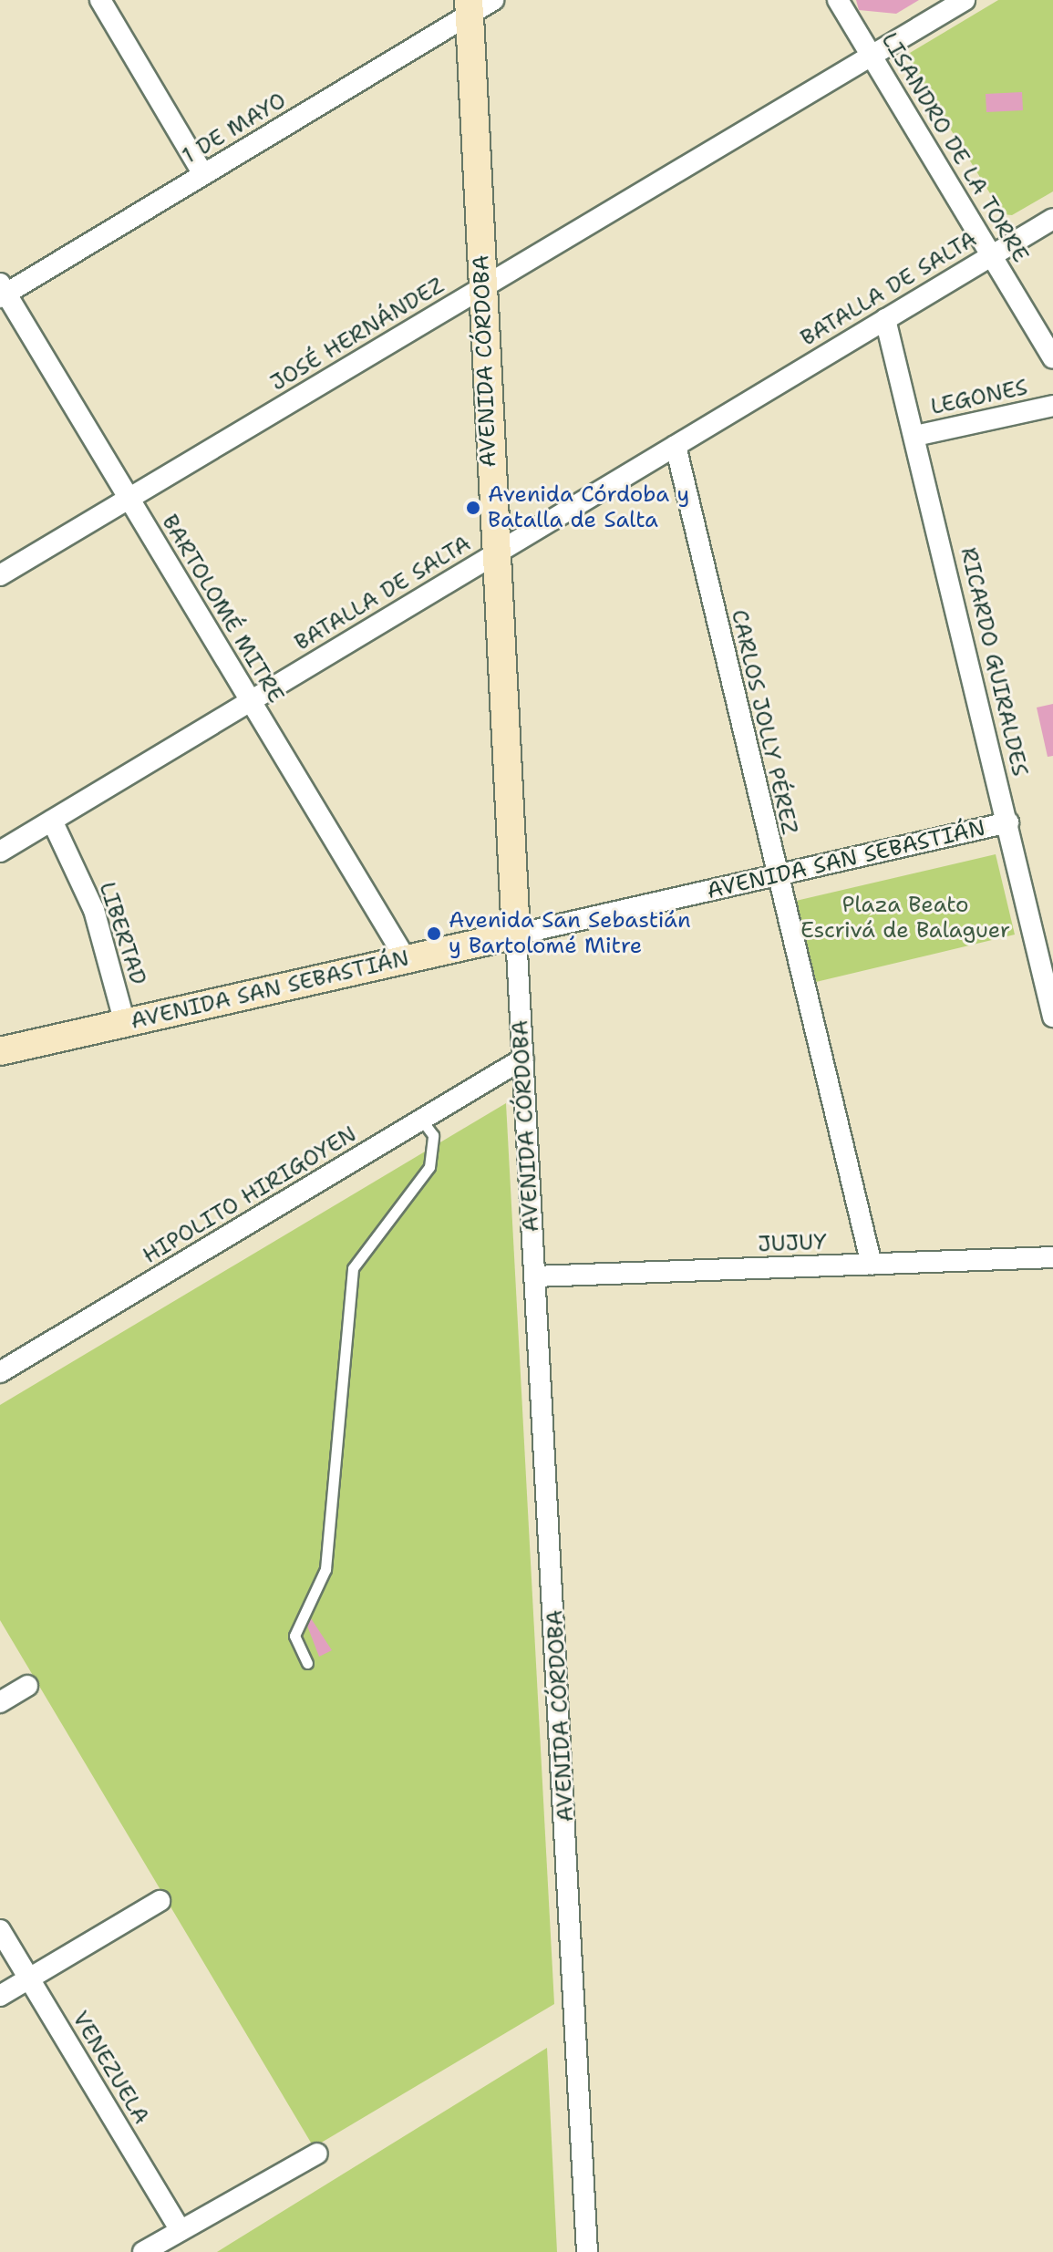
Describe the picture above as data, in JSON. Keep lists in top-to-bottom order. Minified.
{"streets":{"street":["1 DE MAYO","LISANDRO DE LA TORRE","BATALLA DE SALTA","JOSÉ HERNÁNDEZ","AVENIDA CÓRDOBA","LEGONES","BARTOLOMÉ MITRE","RICARDO GUIRALDES","CARLOS JOLLY PÉREZ","AVENIDA SAN SEBASTIÁN","LIBERTAD","HIPOLITO HIRIGOYEN","JUJUY","VENEZUELA"]},"crossings":[["1 DE MAYO","AVENIDA CÓRDOBA"],["1 DE MAYO","BARTOLOMÉ MITRE"],["LISANDRO DE LA TORRE","BATALLA DE SALTA"],["LISANDRO DE LA TORRE","JOSÉ HERNÁNDEZ"],["BATALLA DE SALTA","AVENIDA CÓRDOBA"],["BATALLA DE SALTA","BARTOLOMÉ MITRE"],["BATALLA DE SALTA","RICARDO GUIRALDES"],["BATALLA DE SALTA","CARLOS JOLLY PÉREZ"],["BATALLA DE SALTA","LIBERTAD"],["JOSÉ HERNÁNDEZ","AVENIDA CÓRDOBA"],["JOSÉ HERNÁNDEZ","BARTOLOMÉ MITRE"],["AVENIDA CÓRDOBA","AVENIDA SAN SEBASTIÁN"],["AVENIDA CÓRDOBA","HIPOLITO HIRIGOYEN"],["AVENIDA CÓRDOBA","JUJUY"],["LEGONES","RICARDO GUIRALDES"],["BARTOLOMÉ MITRE","AVENIDA SAN SEBASTIÁN"],["RICARDO GUIRALDES","AVENIDA SAN SEBASTIÁN"],["CARLOS JOLLY PÉREZ","AVENIDA SAN SEBASTIÁN"],["CARLOS JOLLY PÉREZ","JUJUY"],["AVENIDA SAN SEBASTIÁN","LIBERTAD"]],"parks":["Plaza Beato Escrivá de Balaguer"],"places":["Avenida Córdoba y Batalla de Salta","Avenida San Sebastián y Bartolomé Mitre"]}
